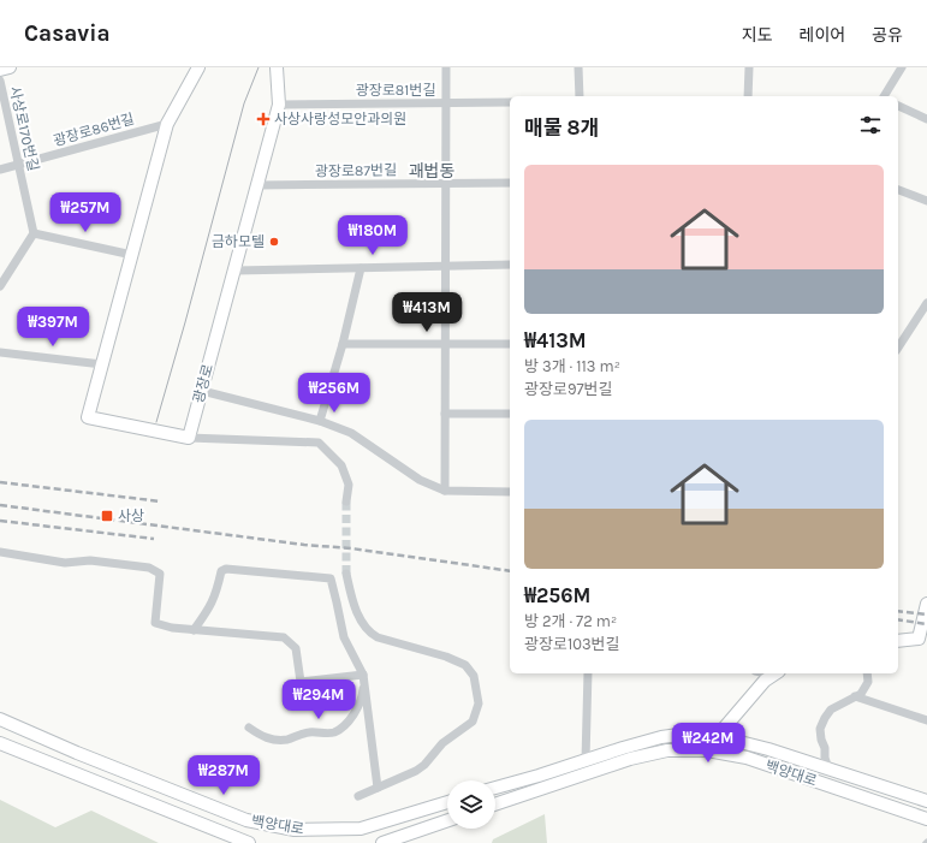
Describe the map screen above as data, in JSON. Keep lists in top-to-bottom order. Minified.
{"streets":{"main road":["광장로","백양대로"],"street":["광장로81번길","사상로170번길","광장로86번길","광장로87번길"]},"crossings":[["광장로81번길","광장로"],["사상로170번길","광장로86번길"],["광장로87번길","광장로"]],"districts":["괘법동"],"places":{"health":["사상사랑성모안과의원"],"other":["금하모텔"],"transit":["사상"]},"page":{"header":"Casavia","nav":["지도","레이어","공유"],"heading":"매물 8개","list":[{"name":"₩413M","note":"방 3개 · 113 m² · 광장로97번길"},{"name":"₩256M","note":"방 2개 · 72 m² · 광장로103번길"}],"price":["₩257M","₩180M","₩413M","₩397M","₩256M","₩294M","₩242M","₩287M"]}}
